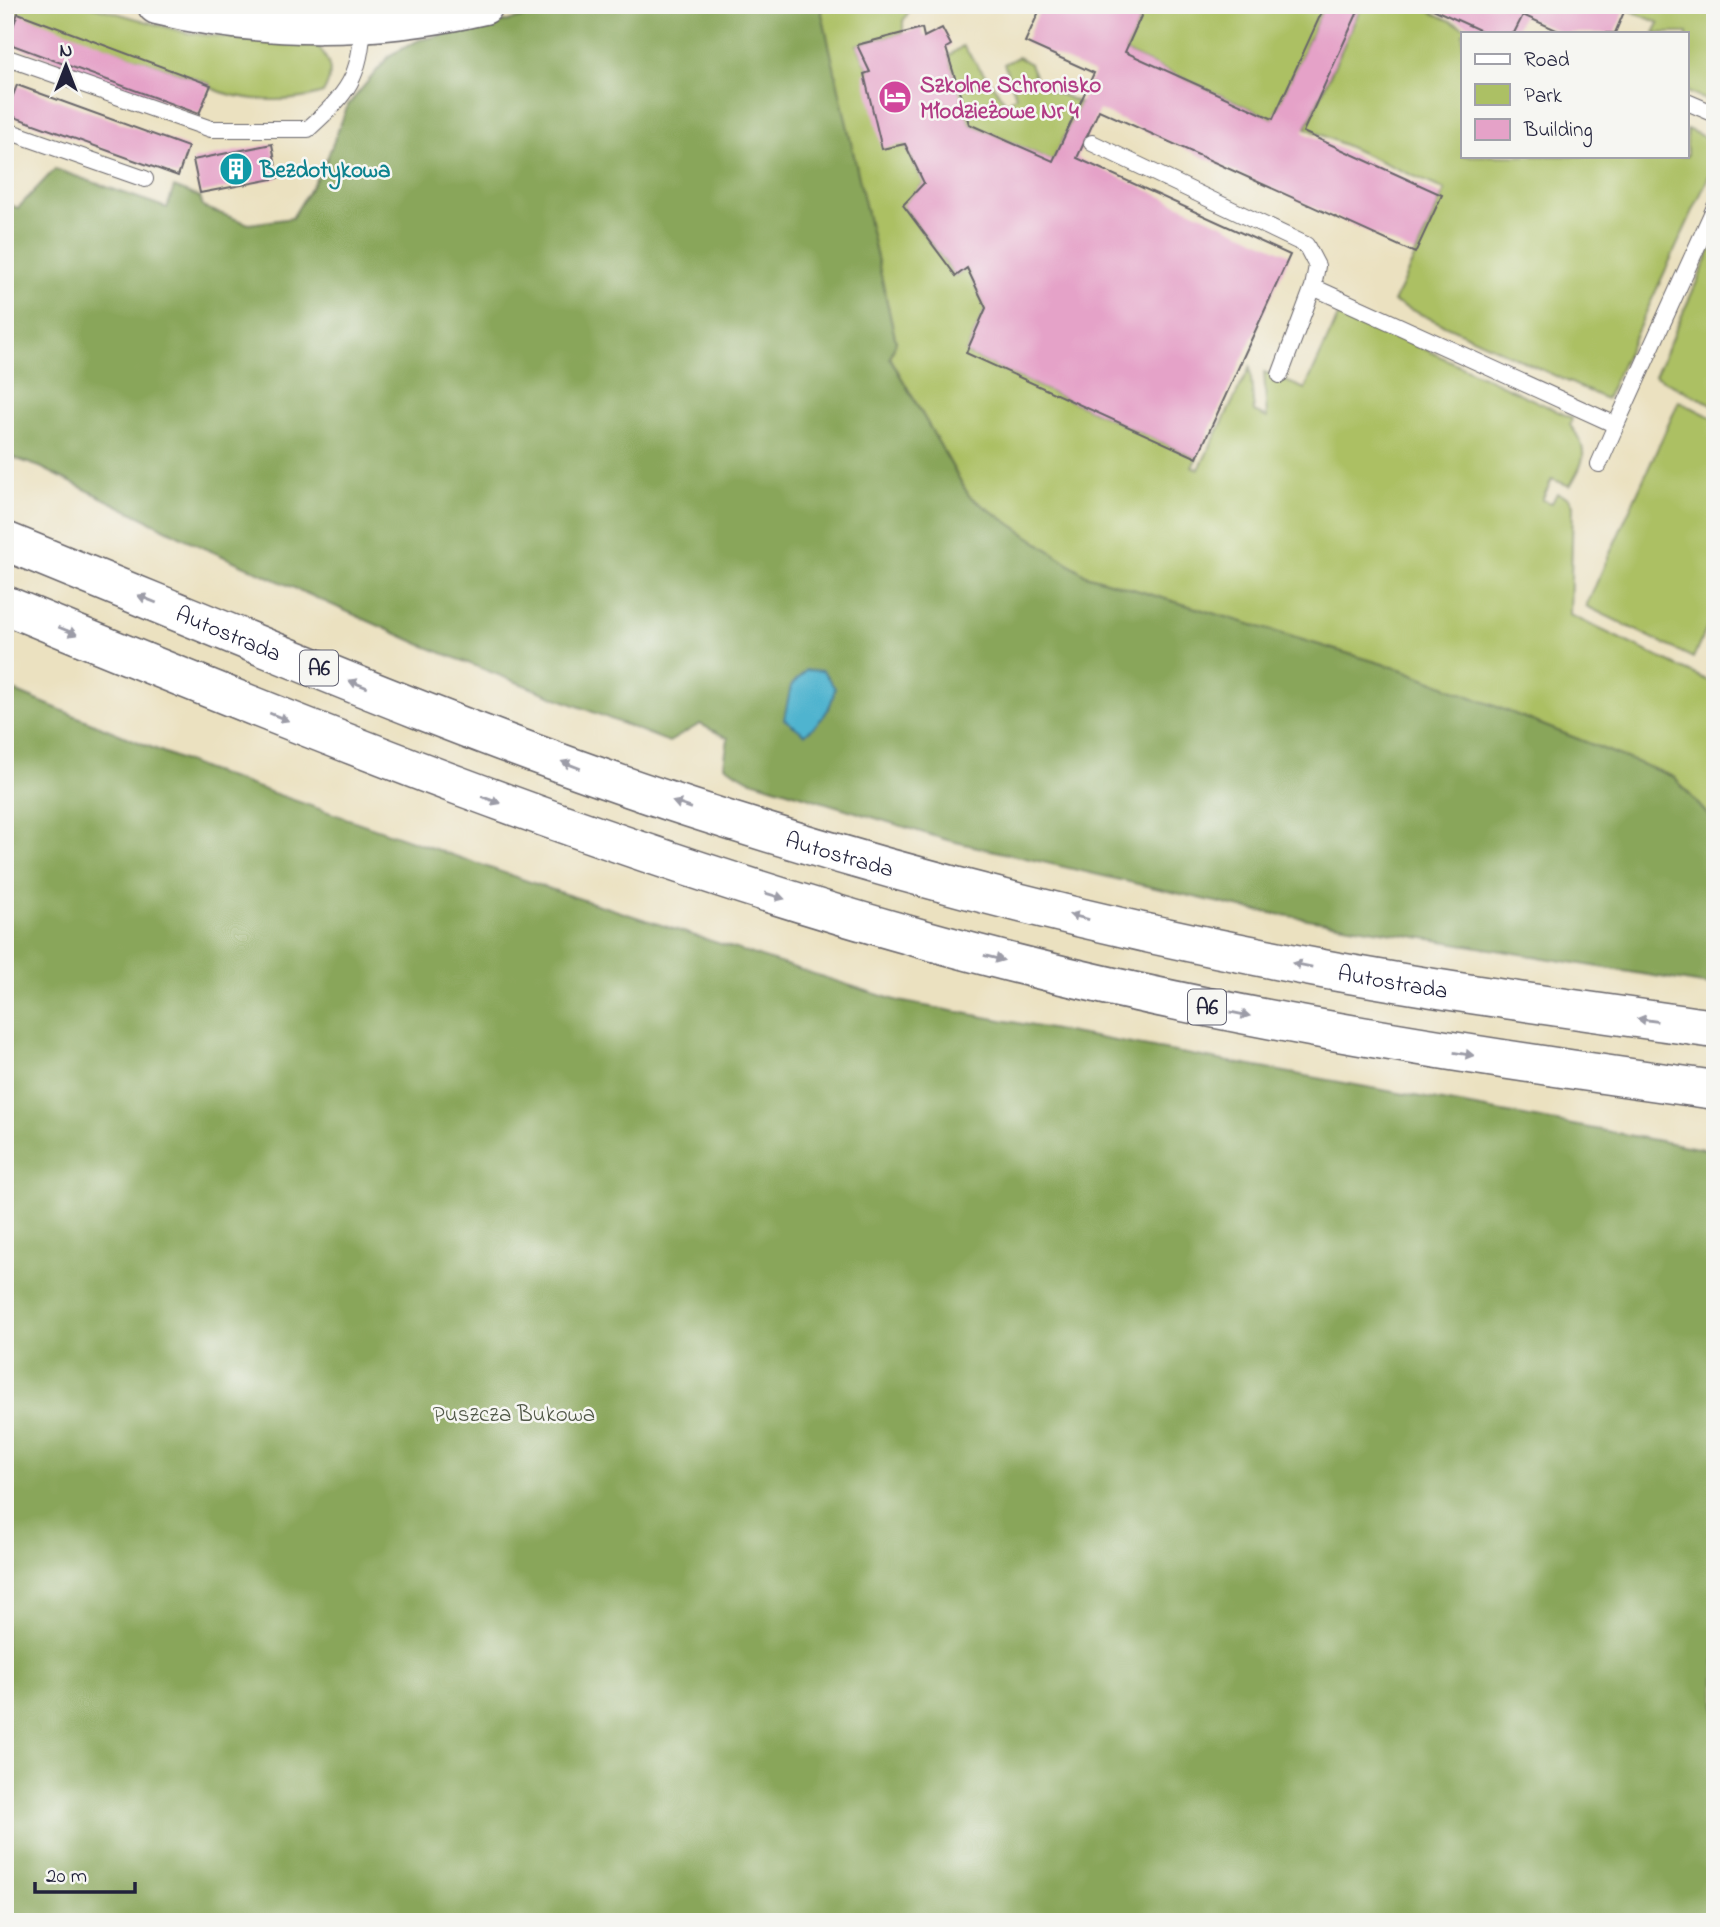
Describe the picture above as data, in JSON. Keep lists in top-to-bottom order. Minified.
{"streets":{"main road":["Autostrada","A6"]},"parks":["Puszcza Bukowa"],"places":{"hotel":["Szkolne Schronisko Młodzieżowe Nr 4"],"building":["Bezdotykowa"]},"legend":["Road","Park","Building"],"scale_bar":"20 m","north":"top"}
